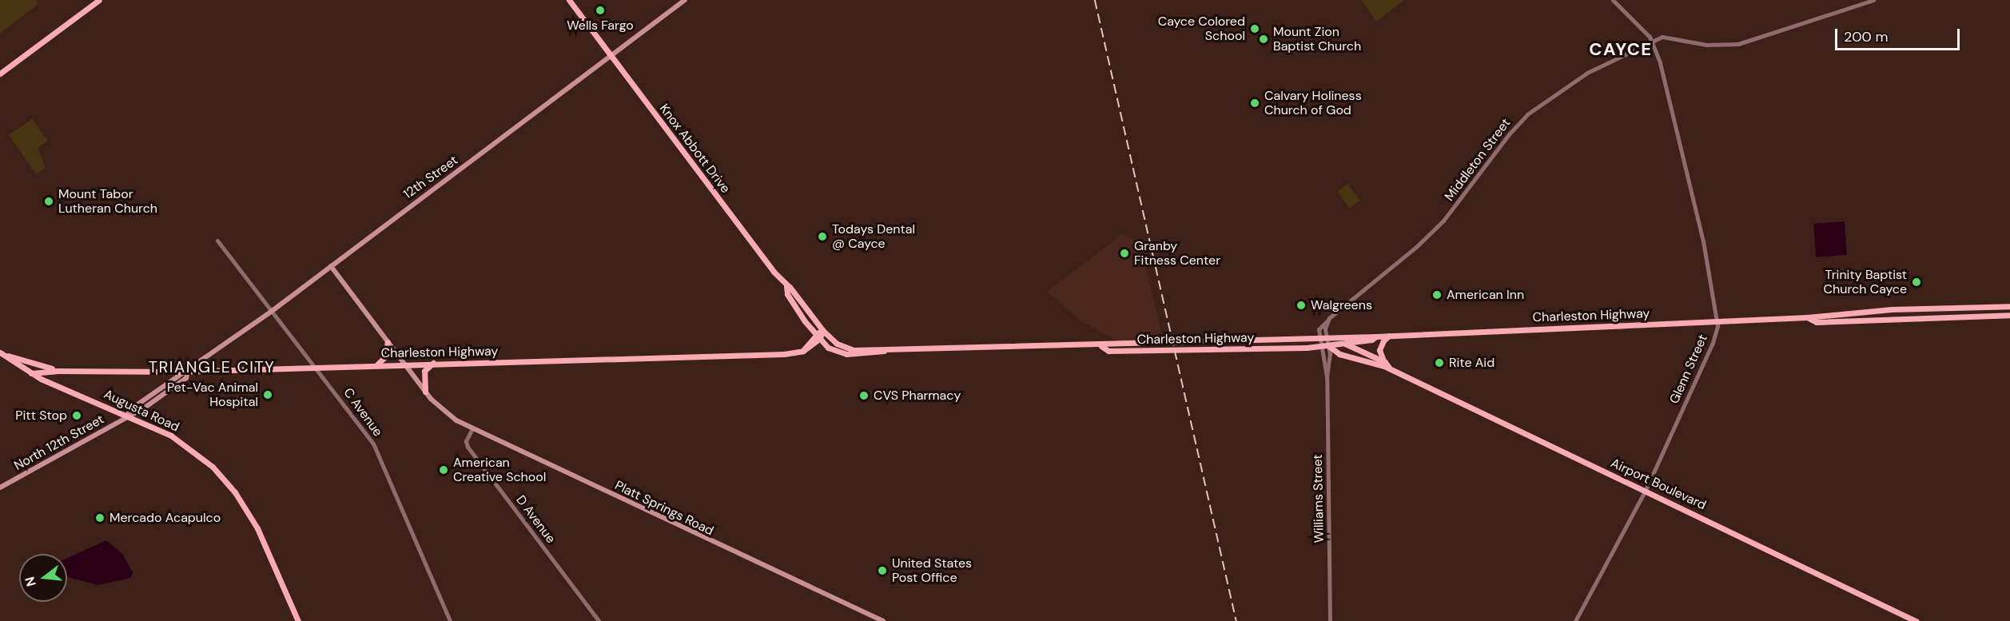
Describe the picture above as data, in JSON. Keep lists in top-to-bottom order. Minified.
{"streets":{"main road":["Knox Abbott Drive","12th Street","Charleston Highway","Augusta Road","North 12th Street","Airport Boulevard","Platt Springs Road"],"street":["Middleton Street","Glenn Street","C Avenue","Williams Street","D Avenue"]},"crossings":[["Knox Abbott Drive","12th Street"],["Knox Abbott Drive","Charleston Highway"],["Middleton Street","Charleston Highway"],["Middleton Street","Glenn Street"],["Middleton Street","Airport Boulevard"],["12th Street","Charleston Highway"],["12th Street","Augusta Road"],["12th Street","C Avenue"],["12th Street","North 12th Street"],["Charleston Highway","Glenn Street"],["Charleston Highway","C Avenue"],["Charleston Highway","Airport Boulevard"],["Charleston Highway","Williams Street"],["Glenn Street","Airport Boulevard"],["Augusta Road","North 12th Street"],["Airport Boulevard","Williams Street"],["Platt Springs Road","D Avenue"]],"districts":["CAYCE","TRIANGLE CITY"],"places":["Wells Fargo","Cayce Colored School","Mount Zion Baptist Church","Calvary Holiness Church of God","Mount Tabor Lutheran Church","Todays Dental @ Cayce","Granby Fitness Center","Trinity Baptist Church Cayce","American Inn","Walgreens","Rite Aid","Pet-Vac Animal Hospital","CVS Pharmacy","Pitt Stop","American Creative School","Mercado Acapulco","United States Post Office"],"scale_bar":"200 m","north":"left"}
